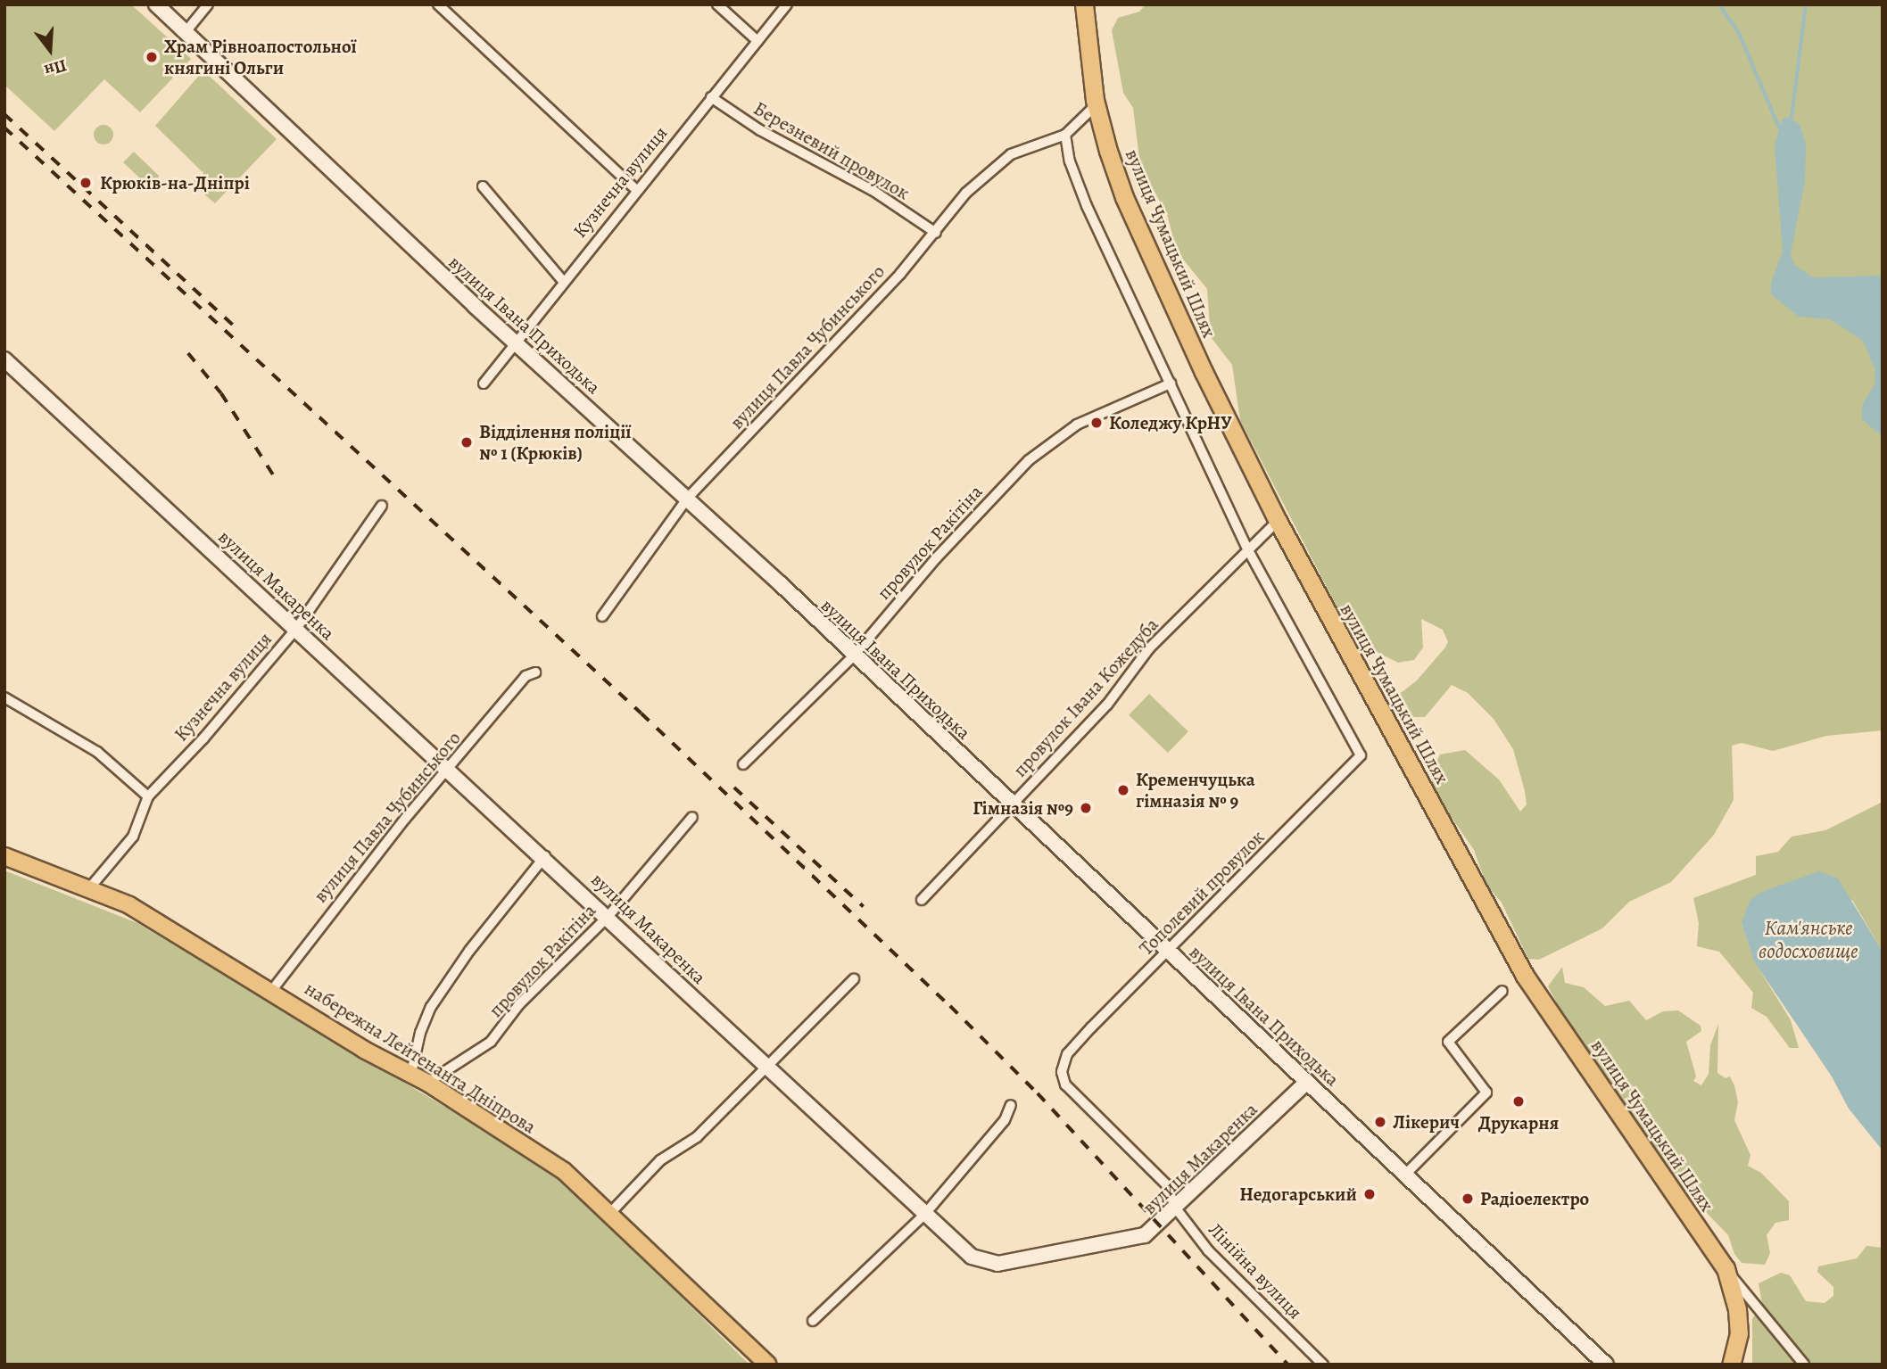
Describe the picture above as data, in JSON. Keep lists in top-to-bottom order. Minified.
{"streets":{"highway":["вулиця Чумацький Шлях"],"main road":["вулиця Івана Приходька","вулиця Макаренка","набережна Лейтенанта Дніпрова"],"street":["Березневий провулок","Кузнечна вулиця","вулиця Павла Чубинського","провулок Ракітіна","провулок Івана Кожедуба","Тополевий провулок","Лінійна вулиця"]},"crossings":[["Березневий провулок","Кузнечна вулиця"],["Березневий провулок","вулиця Павла Чубинського"],["Кузнечна вулиця","вулиця Івана Приходька"],["Кузнечна вулиця","вулиця Макаренка"],["Кузнечна вулиця","набережна Лейтенанта Дніпрова"],["вулиця Чумацький Шлях","провулок Івана Кожедуба"],["вулиця Івана Приходька","вулиця Павла Чубинського"],["вулиця Івана Приходька","провулок Ракітіна"],["вулиця Івана Приходька","вулиця Макаренка"],["вулиця Івана Приходька","провулок Івана Кожедуба"],["вулиця Івана Приходька","Тополевий провулок"],["вулиця Павла Чубинського","вулиця Макаренка"],["вулиця Павла Чубинського","набережна Лейтенанта Дніпрова"],["провулок Ракітіна","вулиця Макаренка"],["провулок Ракітіна","набережна Лейтенанта Дніпрова"],["вулиця Макаренка","Лінійна вулиця"],["провулок Івана Кожедуба","Тополевий провулок"],["Тополевий провулок","Лінійна вулиця"]],"water":["Кам'янське водосховище"],"places":["Храм Рівноапостольної княгині Ольги","Крюків-на-Дніпрі","Коледжу КрНУ","Відділення поліції № 1 (Крюків)","Кременчуцька гімназія № 9","Гімназія №9","Друкарня","Лікерич","Недогарський","Радіоелектро"],"north":"bottom"}
